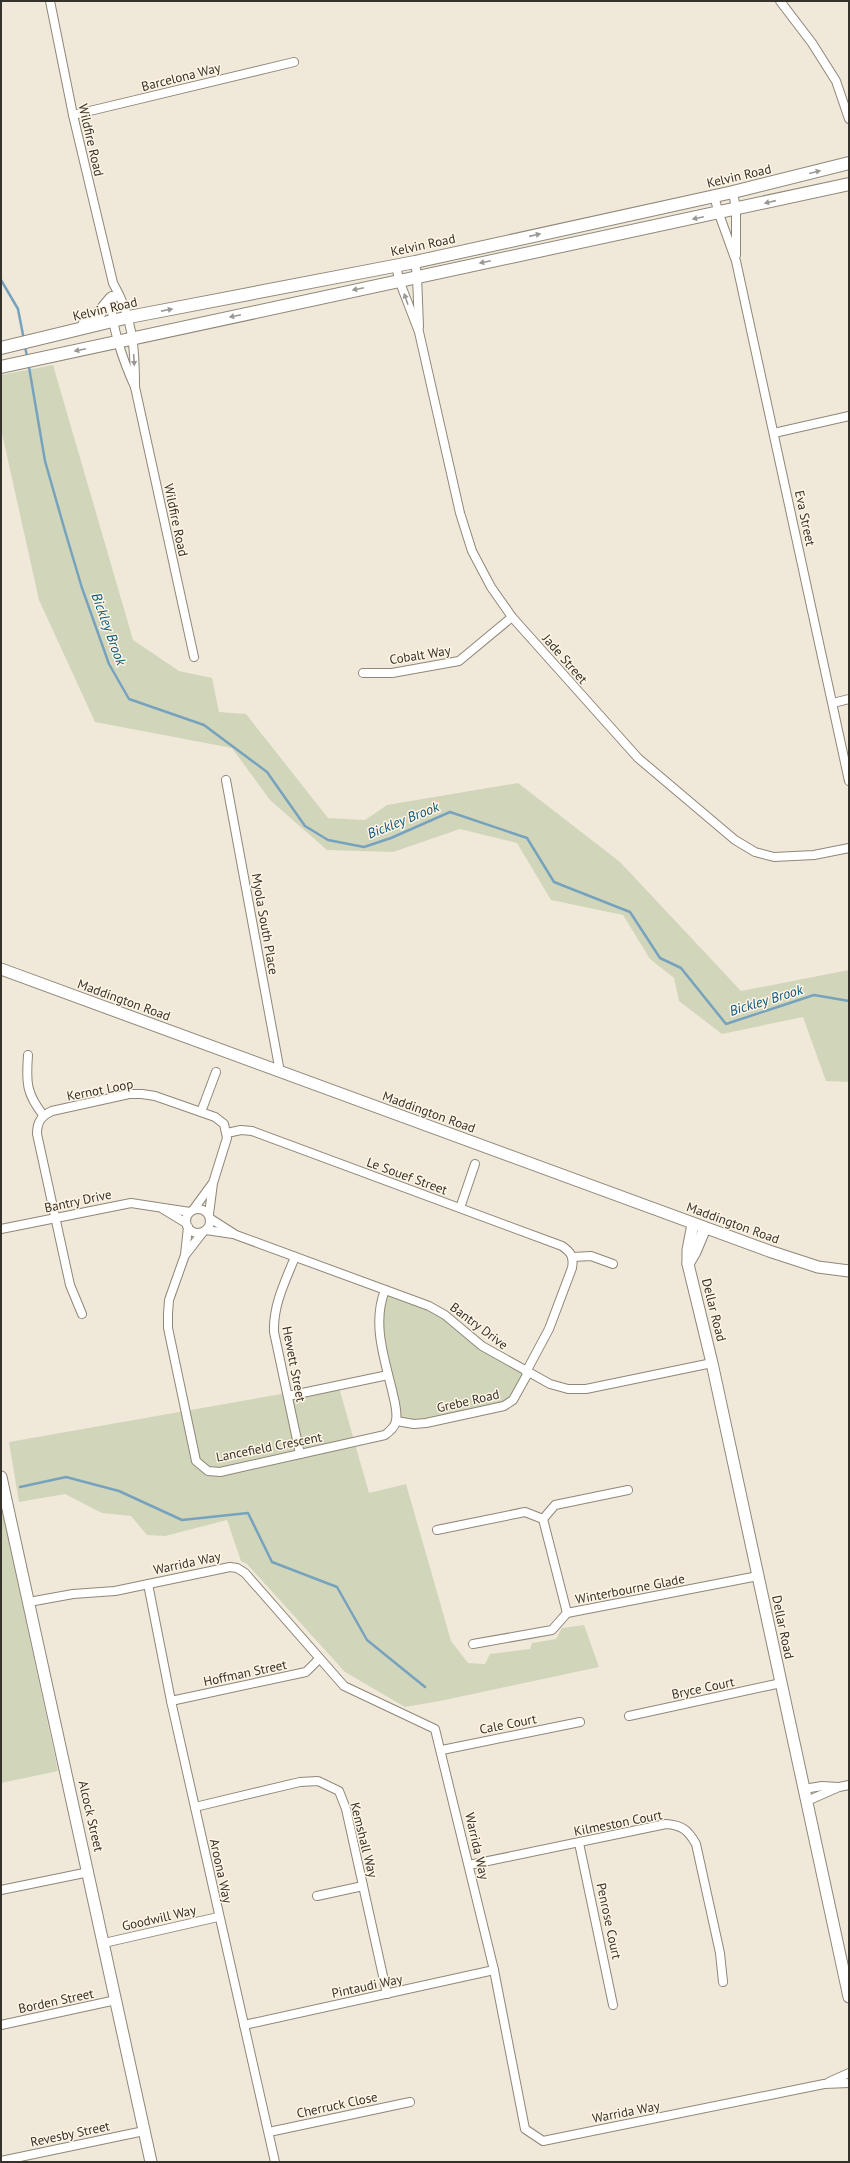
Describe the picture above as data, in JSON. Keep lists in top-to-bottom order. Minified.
{"streets":{"main road":["Kelvin Road","Maddington Road","Dellar Road","Alcock Street"],"street":["Barcelona Way","Wildfire Road","Eva Street","Cobalt Way","Jade Street","Myola South Place","Kernot Loop","Le Souef Street","Bantry Drive","Hewett Street","Grebe Road","Lancefield Crescent","Warrida Way","Winterbourne Glade","Hoffman Street","Bryce Court","Cale Court","Kilmeston Court","Kemshall Way","Aroona Way","Goodwill Way","Penrose Court","Pintaudi Way","Borden Street","Cherruck Close","Revesby Street"]},"crossings":[["Barcelona Way","Wildfire Road"],["Wildfire Road","Kelvin Road"],["Kelvin Road","Eva Street"],["Kelvin Road","Jade Street"],["Cobalt Way","Jade Street"],["Myola South Place","Maddington Road"],["Maddington Road","Dellar Road"],["Kernot Loop","Le Souef Street"],["Bantry Drive","Dellar Road"],["Bantry Drive","Hewett Street"],["Bantry Drive","Grebe Road"],["Bantry Drive","Lancefield Crescent"],["Dellar Road","Winterbourne Glade"],["Dellar Road","Bryce Court"],["Hewett Street","Lancefield Crescent"],["Grebe Road","Lancefield Crescent"],["Warrida Way","Hoffman Street"],["Warrida Way","Cale Court"],["Warrida Way","Alcock Street"],["Warrida Way","Kilmeston Court"],["Warrida Way","Aroona Way"],["Warrida Way","Pintaudi Way"],["Hoffman Street","Aroona Way"],["Alcock Street","Goodwill Way"],["Alcock Street","Borden Street"],["Alcock Street","Revesby Street"],["Kilmeston Court","Penrose Court"],["Kemshall Way","Aroona Way"],["Kemshall Way","Pintaudi Way"],["Aroona Way","Goodwill Way"],["Aroona Way","Pintaudi Way"],["Aroona Way","Cherruck Close"]],"water":["Bickley Brook"]}
